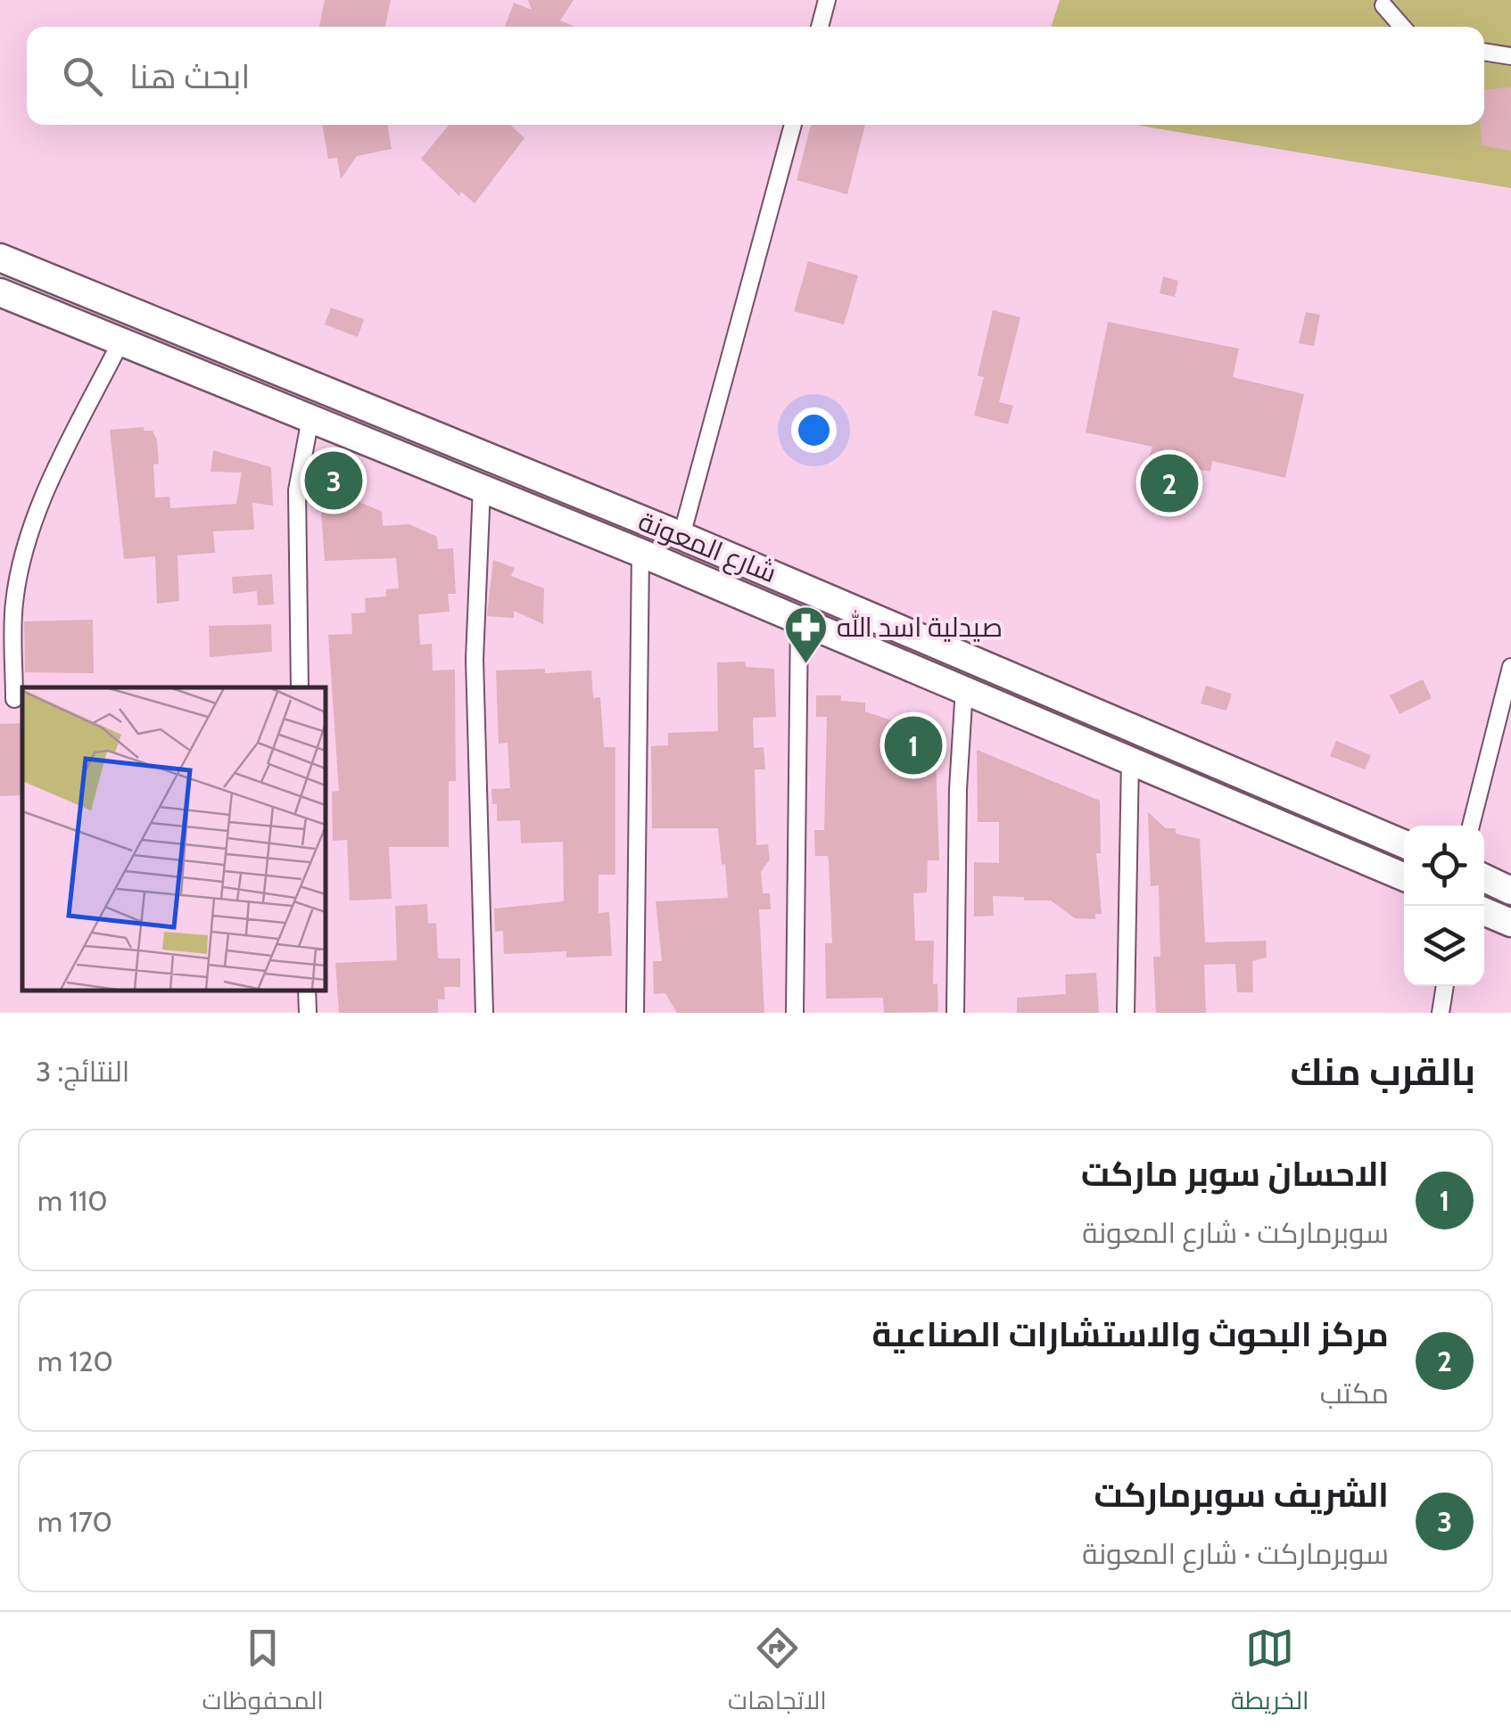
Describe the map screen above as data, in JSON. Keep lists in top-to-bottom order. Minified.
{"streets":{"highway":["شارع المعونة"]},"places":{"pharmacy":["صيدلية اسد الله"]},"page":{"search":"ابحث هنا","pins":["3","2","1"],"heading":["بالقرب منك","النتائج: 3"],"list":[{"mark":"1","name":"الاحسان سوبر ماركت","note":"سوبرماركت · شارع المعونة","value":"110 m"},{"mark":"2","name":"مركز البحوث والاستشارات الصناعية","note":"مكتب","value":"120 m"},{"mark":"3","name":"الشريف سوبرماركت","note":"سوبرماركت · شارع المعونة","value":"170 m"}],"nav":["الخريطة","الاتجاهات","المحفوظات"]}}
